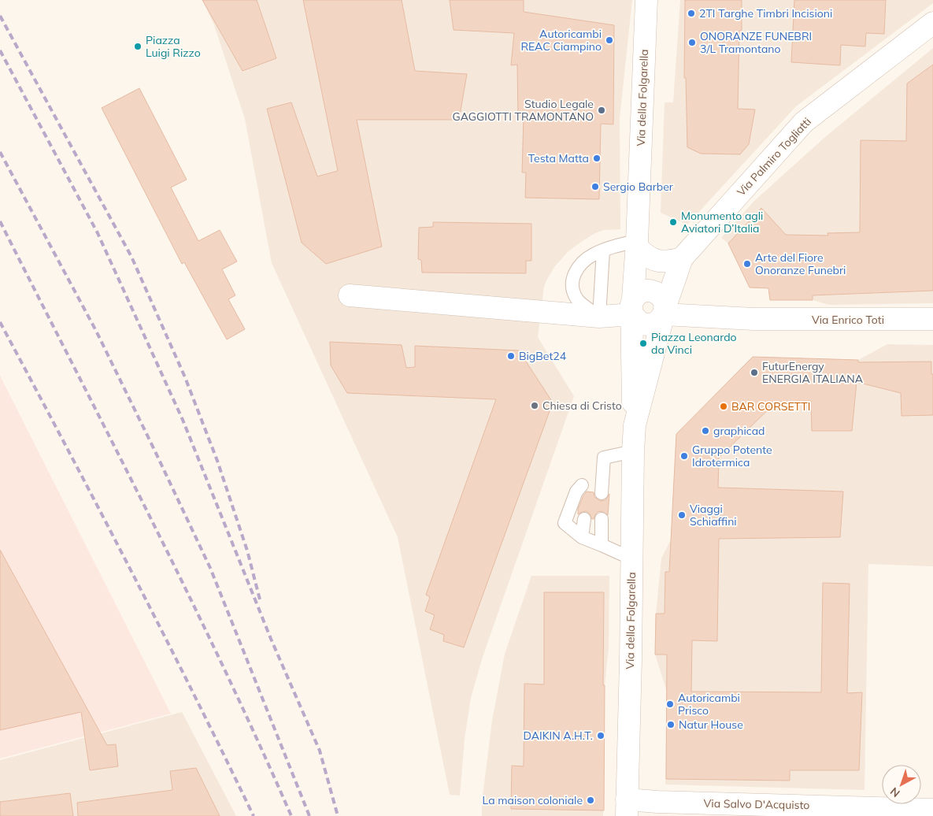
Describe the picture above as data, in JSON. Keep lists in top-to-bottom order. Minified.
{"streets":{"street":["Via della Folgarella","Via Palmiro Togliatti","Via Enrico Toti","Via Salvo D'Acquisto"]},"crossings":[["Via della Folgarella","Via Salvo D'Acquisto"]],"places":["2TI Targhe Timbri Incisioni","Autoricambi REAC Ciampino","ONORANZE FUNEBRI 3/L Tramontano","Piazza Luigi Rizzo","Studio Legale GAGGIOTTI TRAMONTANO","Testa Matta","Sergio Barber","Monumento agli Aviatori D’Italia","Arte del Fiore Onoranze Funebri","Piazza Leonardo da Vinci","BigBet24","FuturEnergy ENERGIA ITALIANA","Chiesa di Cristo","BAR CORSETTI","graphicad","Gruppo Potente Idrotermica","Viaggi Schiaffini","Autoricambi Prisco","Natur House","DAIKIN A.H.T.","La maison coloniale"],"north":"bottom left"}
